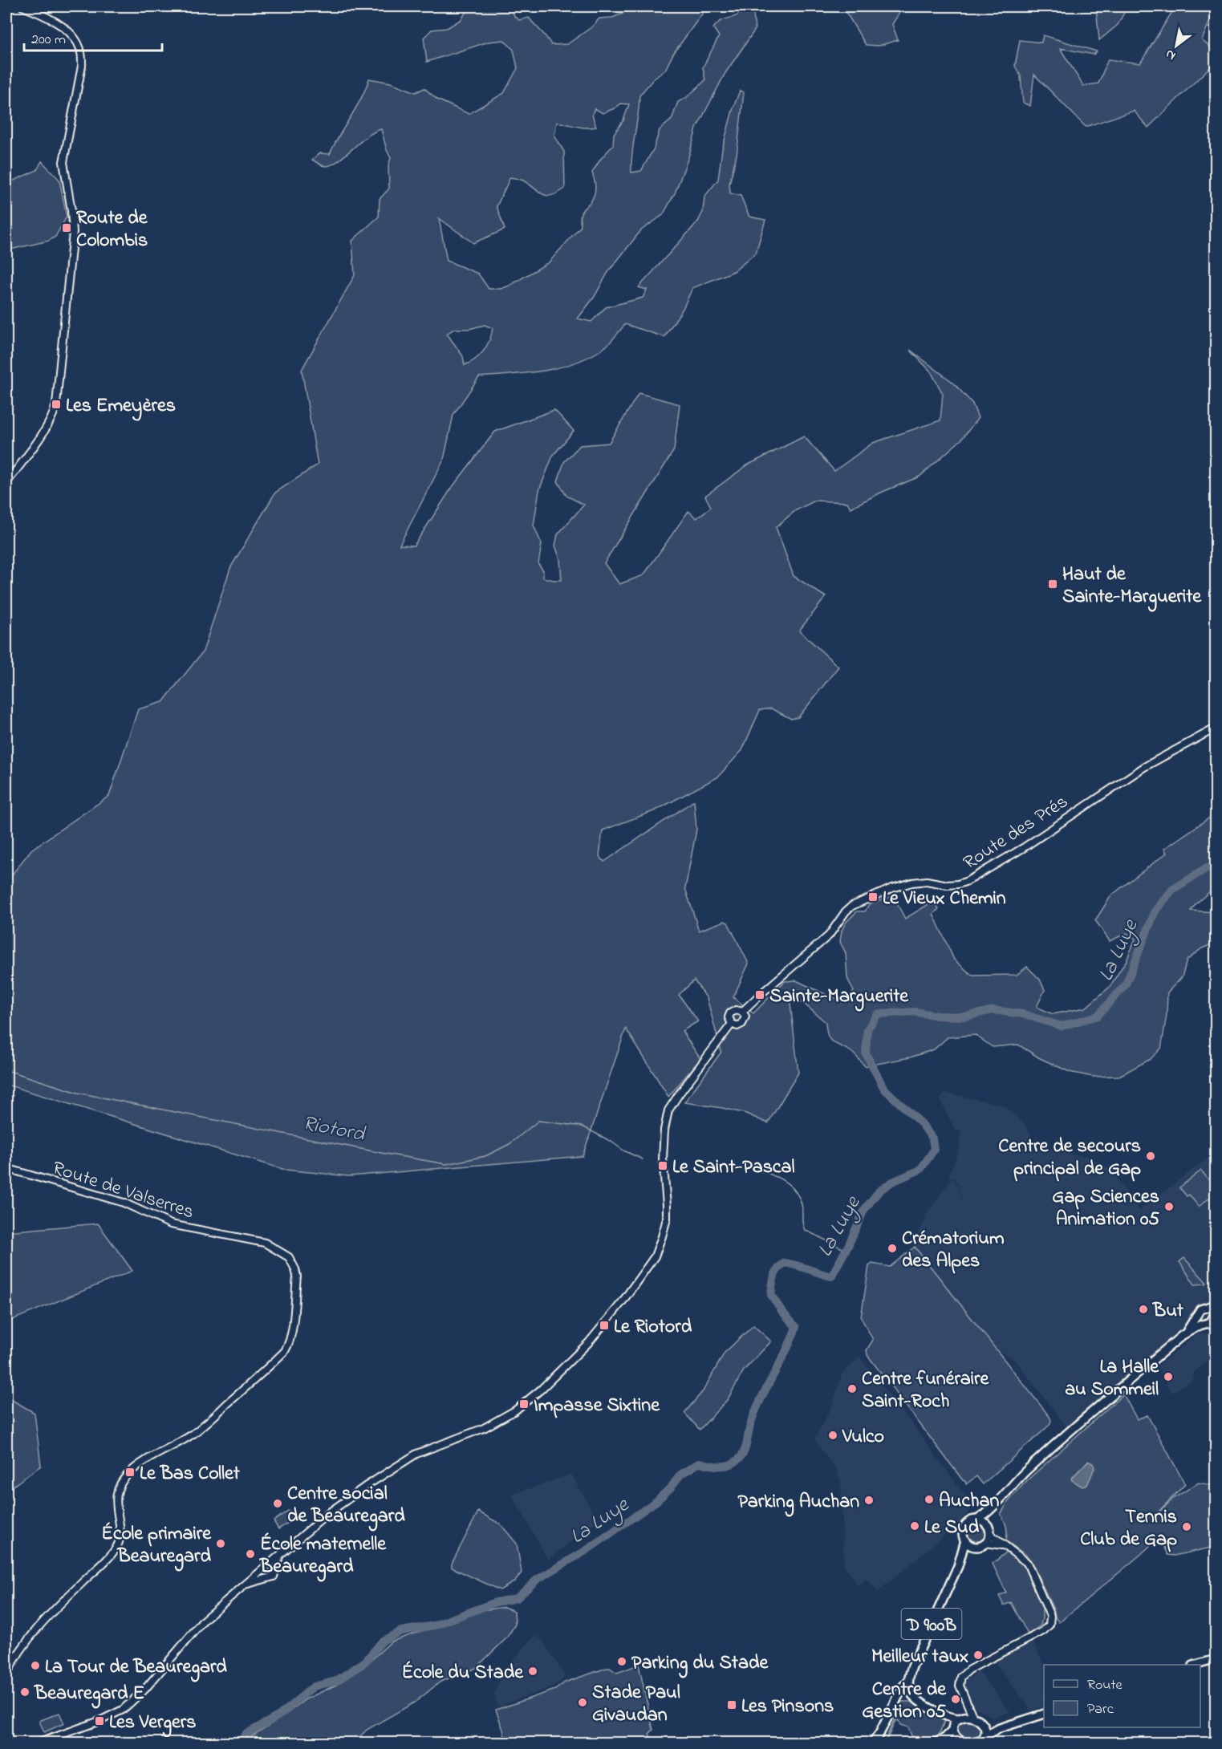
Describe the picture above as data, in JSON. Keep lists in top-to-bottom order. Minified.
{"streets":{"main road":["D 900B"],"street":["Route des Prés","Route de Valserres"]},"water":["La Luye","Riotord"],"places":{"transit":["Route de Colombis","Les Emeyères","Haut de Sainte-Marguerite","Le Vieux Chemin","Sainte-Marguerite","Le Saint-Pascal","Le Riotord","Impasse Sixtine","Le Bas Collet","Les Pinsons","Les Vergers"],"other":["Centre de secours principal de Gap","Gap Sciences Animation 05","Crématorium des Alpes","But","La Halle au Sommeil","Centre funéraire Saint-Roch","Vulco","Auchan","Parking Auchan","Centre social de Beauregard","Le Sud","Tennis Club de Gap","École primaire Beauregard","École maternelle Beauregard","Meilleur taux","Parking du Stade","La Tour de Beauregard","École du Stade","Beauregard E","Centre de Gestion 05","Stade Paul Givaudan"]},"legend":["Route","Parc"],"scale_bar":"200 m","north":"bottom left"}
